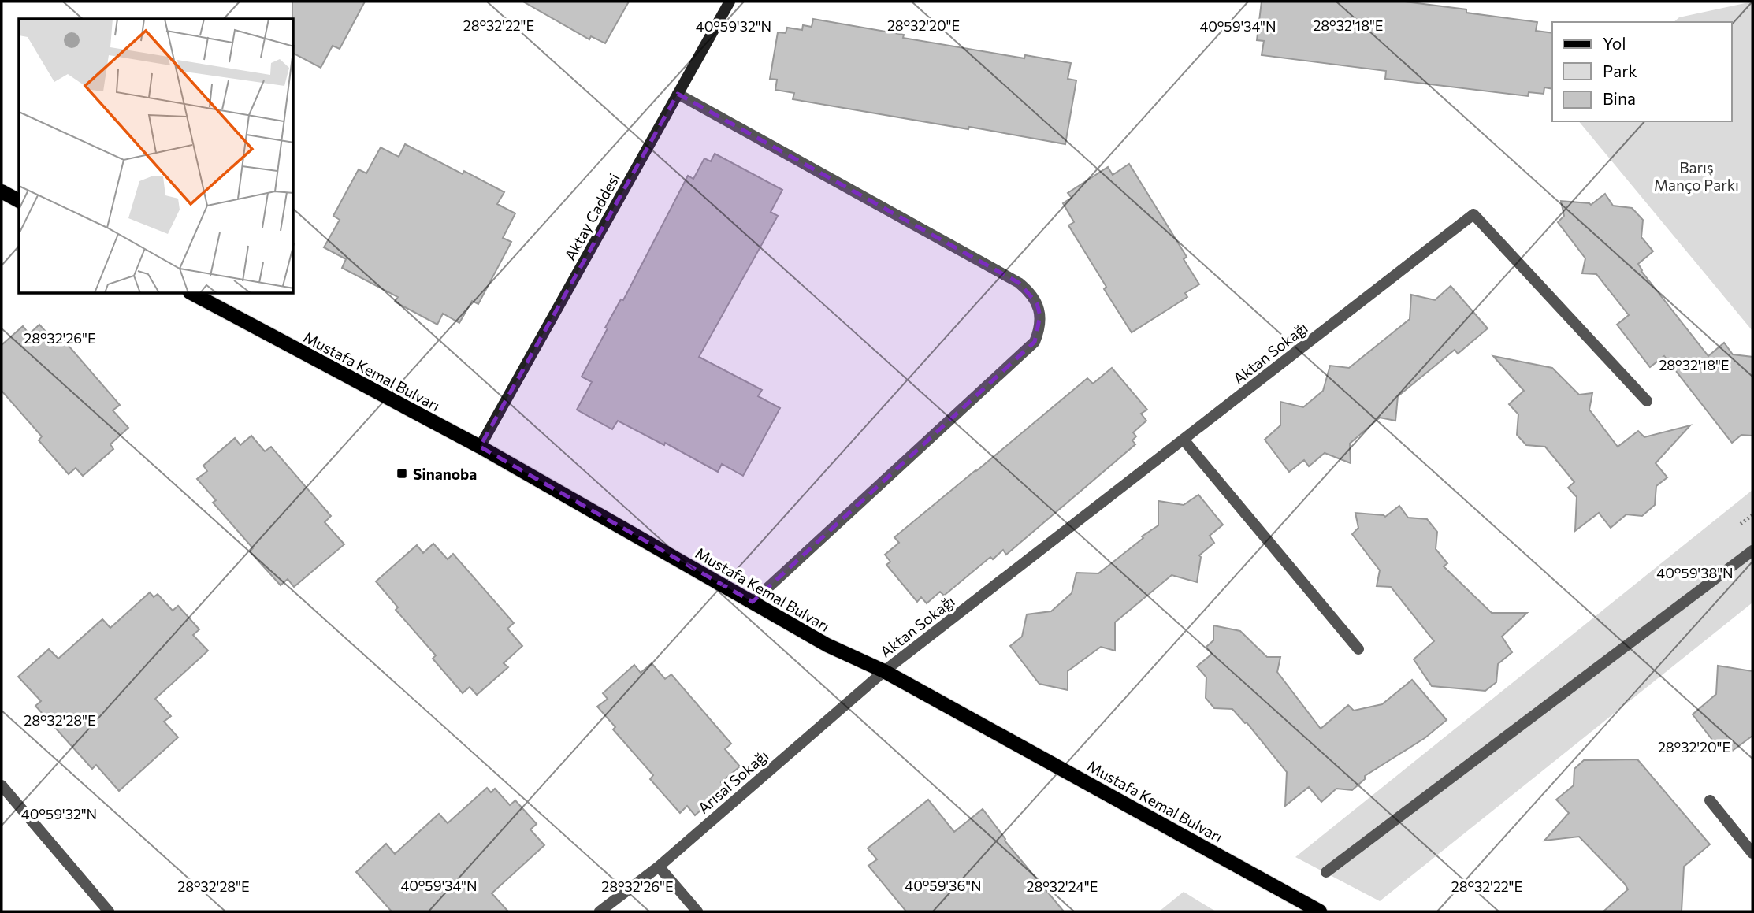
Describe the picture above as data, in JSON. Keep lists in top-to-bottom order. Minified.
{"streets":{"main road":["Aktay Caddesi","Mustafa Kemal Bulvarı"],"street":["Aktan Sokağı","Arısal Sokağı"]},"crossings":[["Aktay Caddesi","Mustafa Kemal Bulvarı"],["Aktan Sokağı","Mustafa Kemal Bulvarı"],["Aktan Sokağı","Arısal Sokağı"],["Mustafa Kemal Bulvarı","Arısal Sokağı"]],"parks":["Barış Manço Parkı"],"places":{"transit":["Sinanoba"]},"legend":["Yol","Park","Bina"],"coordinates":["28°32'20\"E","28°32'22\"E","28°32'18\"E","40°59'34\"N","40°59'32\"N","28°32'26\"E","40°59'38\"N","28°32'28\"E","40°59'36\"N","28°32'24\"E"]}
